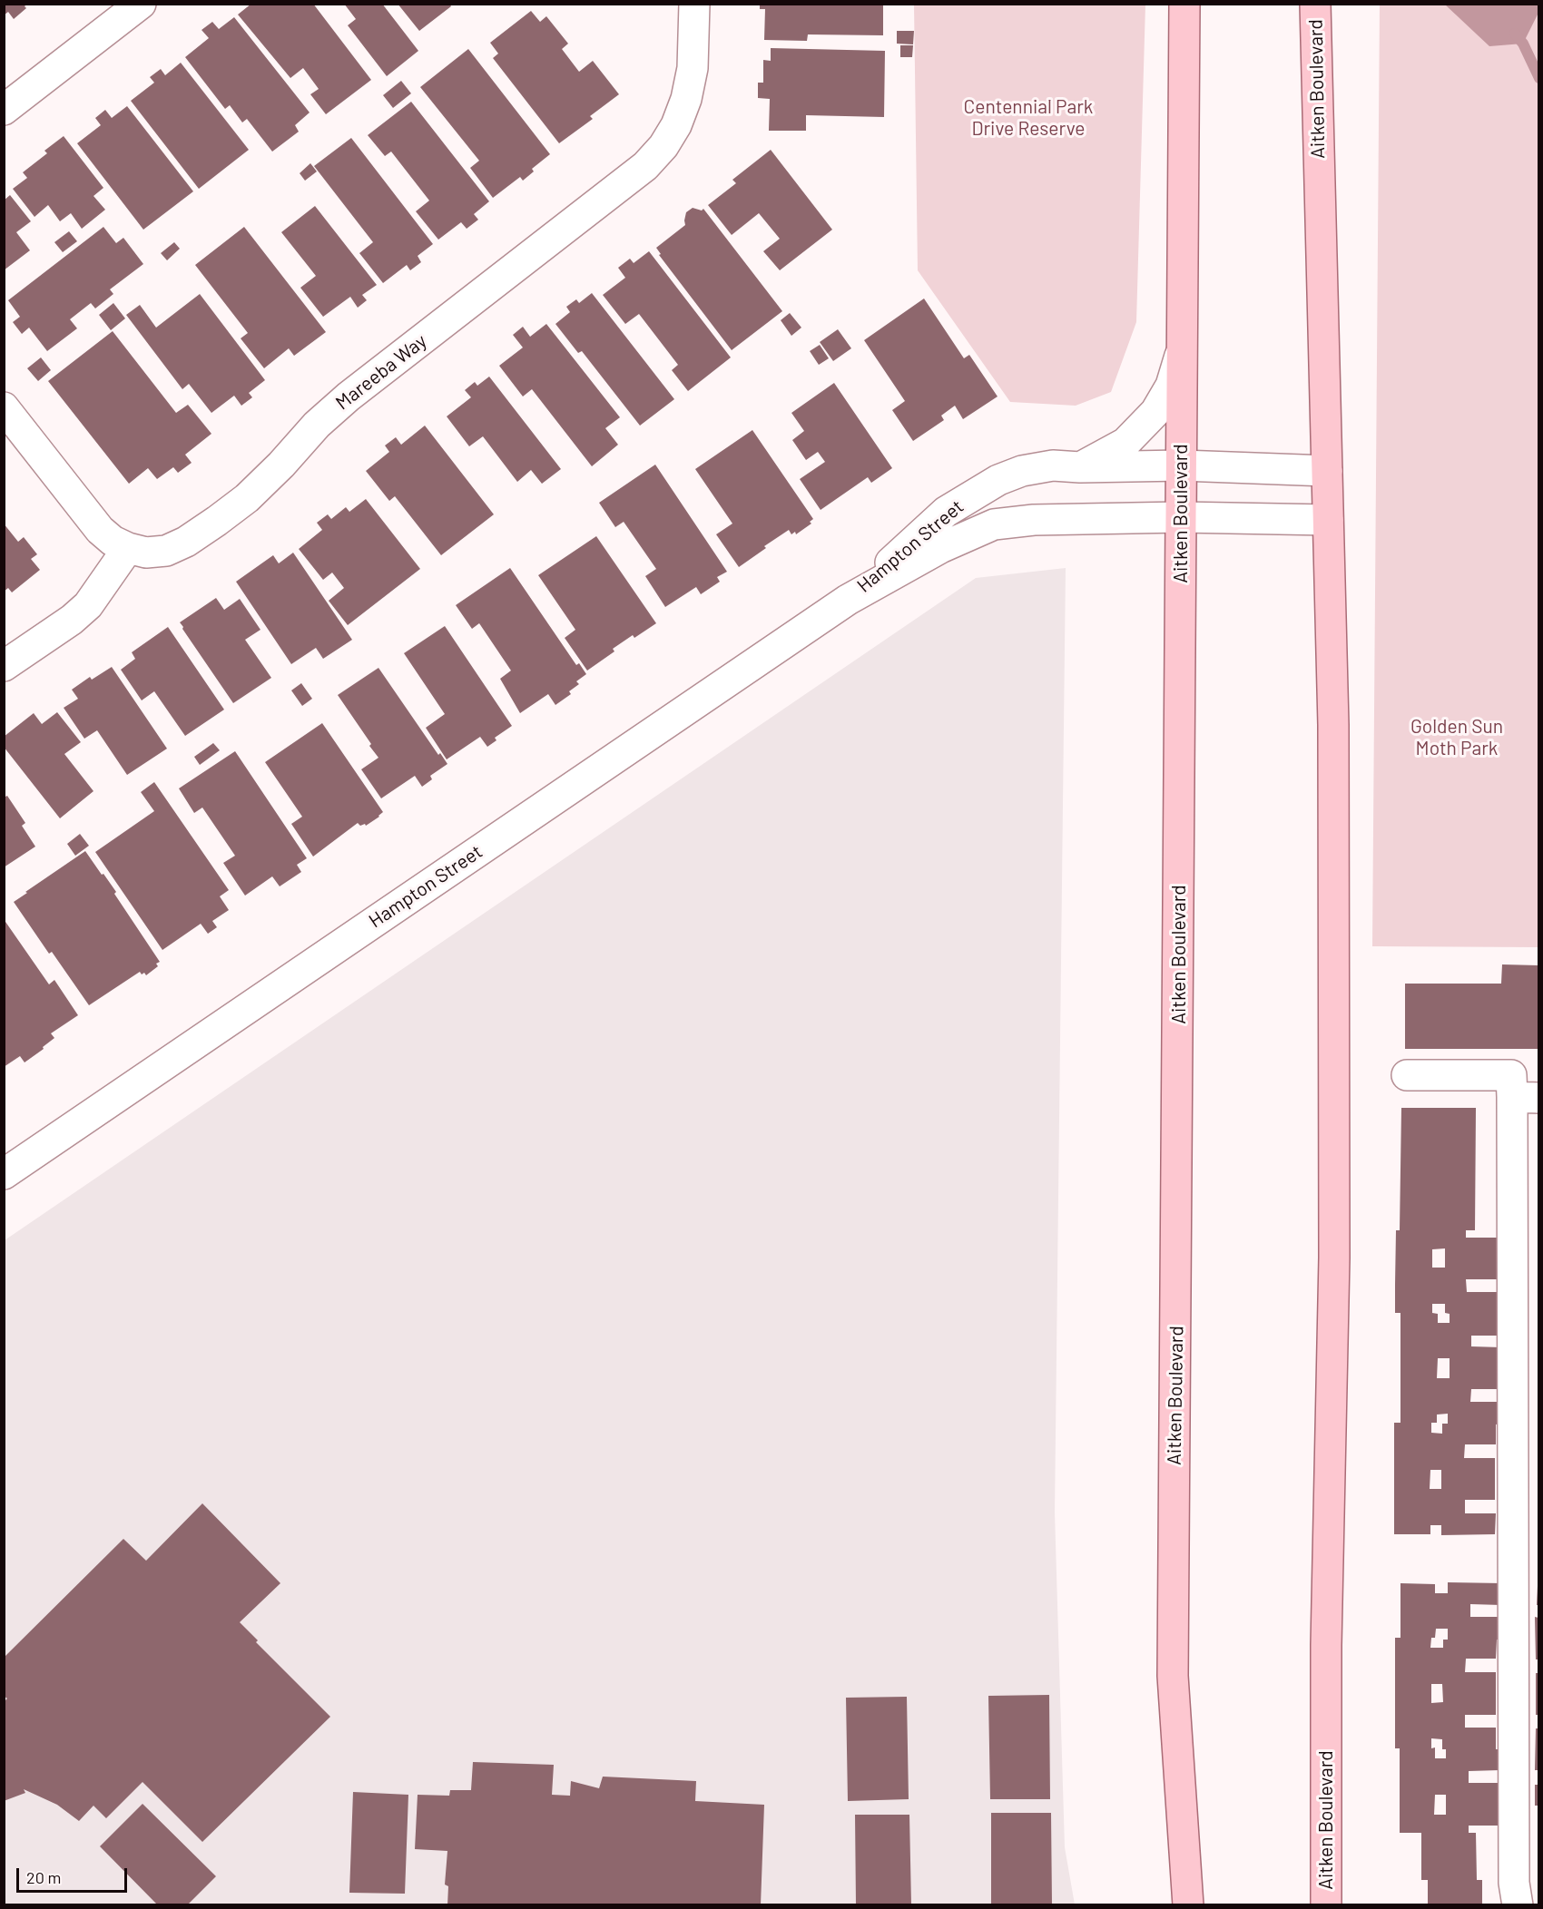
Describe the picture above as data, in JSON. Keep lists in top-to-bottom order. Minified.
{"streets":{"main road":["Aitken Boulevard"],"street":["Mareeba Way","Hampton Street"]},"crossings":[["Aitken Boulevard","Hampton Street"]],"parks":["Centennial Park Drive Reserve","Golden Sun Moth Park"],"scale_bar":"20 m"}
